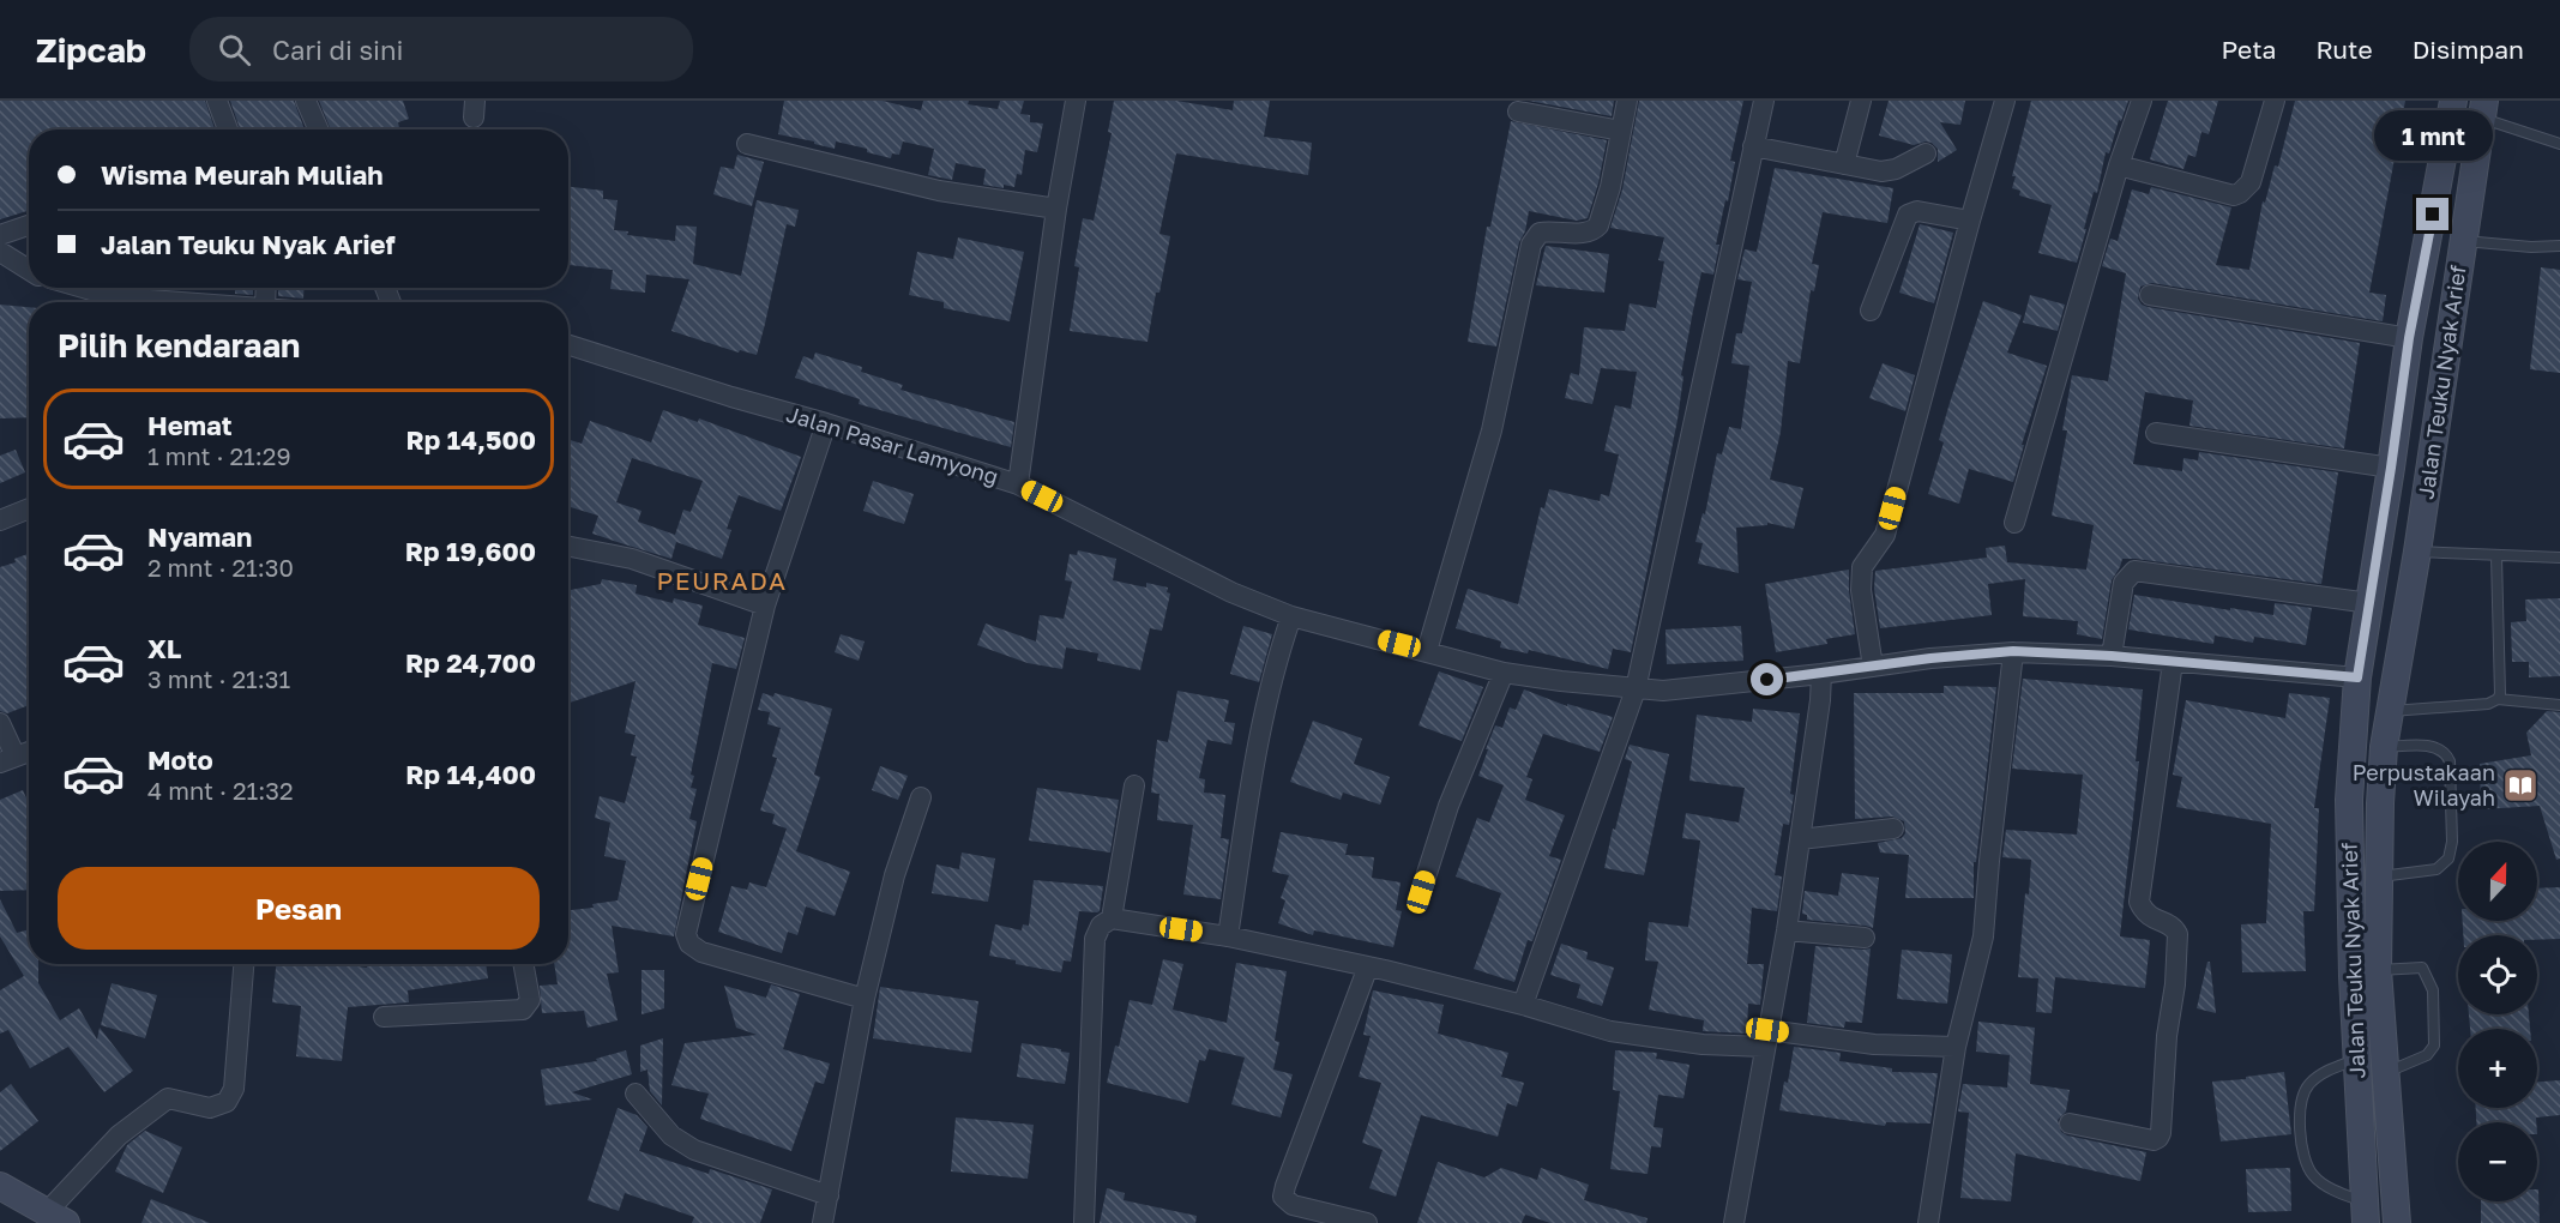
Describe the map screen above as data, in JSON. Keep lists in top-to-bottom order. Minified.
{"streets":{"main road":["Jalan Teuku Nyak Arief"],"street":["Jalan Pasar Lamyong"]},"crossings":[["Jalan Teuku Nyak Arief","Jalan Pasar Lamyong"]],"districts":["PEURADA"],"places":{"library":["Perpustakaan Wilayah"]},"north":"top","page":{"header":"Zipcab","search":"Cari di sini","nav":["Peta","Rute","Disimpan"],"bubble":"1 mnt","banner":["Wisma Meurah Muliah","Jalan Teuku Nyak Arief"],"heading":"Pilih kendaraan","list":[{"name":"Hemat","note":"1 mnt · 21:29","value":"Rp 14,500"},{"name":"Nyaman","note":"2 mnt · 21:30","value":"Rp 19,600"},{"name":"XL","note":"3 mnt · 21:31","value":"Rp 24,700"},{"name":"Moto","note":"4 mnt · 21:32","value":"Rp 14,400"}],"map_buttons":["+","−"],"buttons":"Pesan"}}
